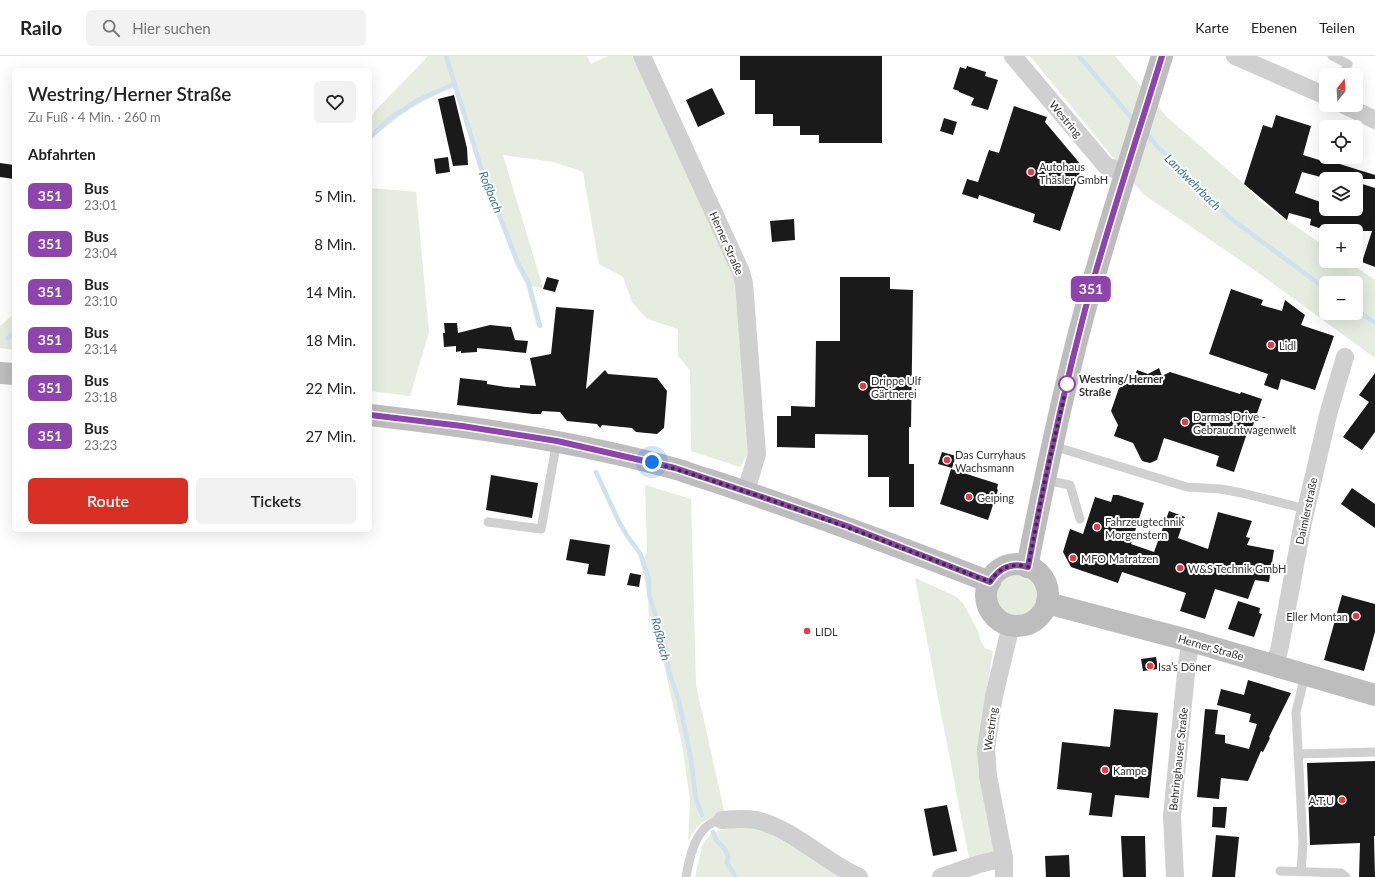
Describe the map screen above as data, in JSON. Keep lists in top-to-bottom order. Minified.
{"streets":{"main road":["Herner Straße"],"street":["Westring","Daimlerstraße","Behringhauser Straße"]},"crossings":[["Westring","Herner Straße"],["Herner Straße","Daimlerstraße"],["Herner Straße","Behringhauser Straße"]],"water":["Landwehrbach","Roßbach"],"places":["Autohaus Thäsler GmbH","Lidl","Westring/Herner Straße","Drippe Ulf Gärtnerei","Darmas Drive - Gebrauchtwagenwelt","Das Curryhaus Wachsmann","Geiping","Fahrzeugtechnik Morgenstern","MFO Matratzen","W&S Technik GmbH","Eller Montan","LIDL","Isa’s Döner","Kampe","A.T.U"],"lines":["bus line 351"],"north":"top","page":{"header":"Railo","search":"Hier suchen","nav":["Karte","Ebenen","Teilen"],"on_map":"351","map_buttons":["+","−"],"heading":[["Westring/Herner Straße","Zu Fuß · 4 Min. · 260 m"],"Abfahrten"],"list":[{"mark":"351","name":"Bus","note":"23:01","value":"5 Min."},{"mark":"351","name":"Bus","note":"23:04","value":"8 Min."},{"mark":"351","name":"Bus","note":"23:10","value":"14 Min."},{"mark":"351","name":"Bus","note":"23:14","value":"18 Min."},{"mark":"351","name":"Bus","note":"23:18","value":"22 Min."},{"mark":"351","name":"Bus","note":"23:23","value":"27 Min."}],"buttons":["Route","Tickets"]}}
